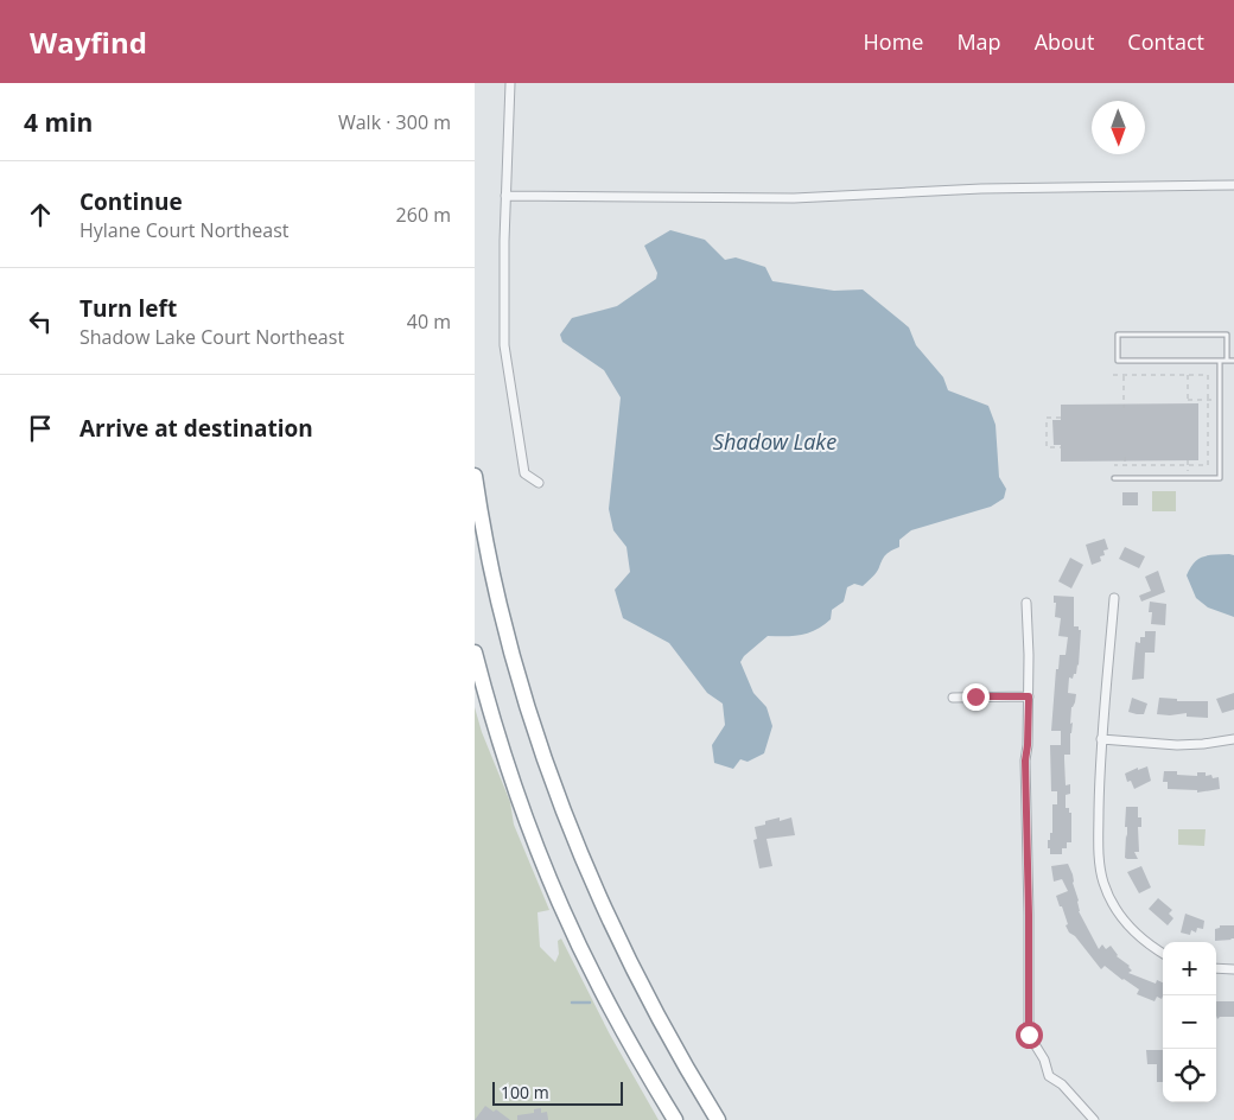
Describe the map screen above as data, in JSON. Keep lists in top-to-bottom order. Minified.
{"water":["Shadow Lake"],"scale_bar":"100 m","north":"bottom","page":{"header":"Wayfind","nav":["Home","Map","About","Contact"],"heading":["4 min","Walk · 300 m"],"list":[["Continue","Hylane Court Northeast","260 m"],["Turn left","Shadow Lake Court Northeast","40 m"],"Arrive at destination"],"map_buttons":["+","−"],"scale":"100 m"}}
